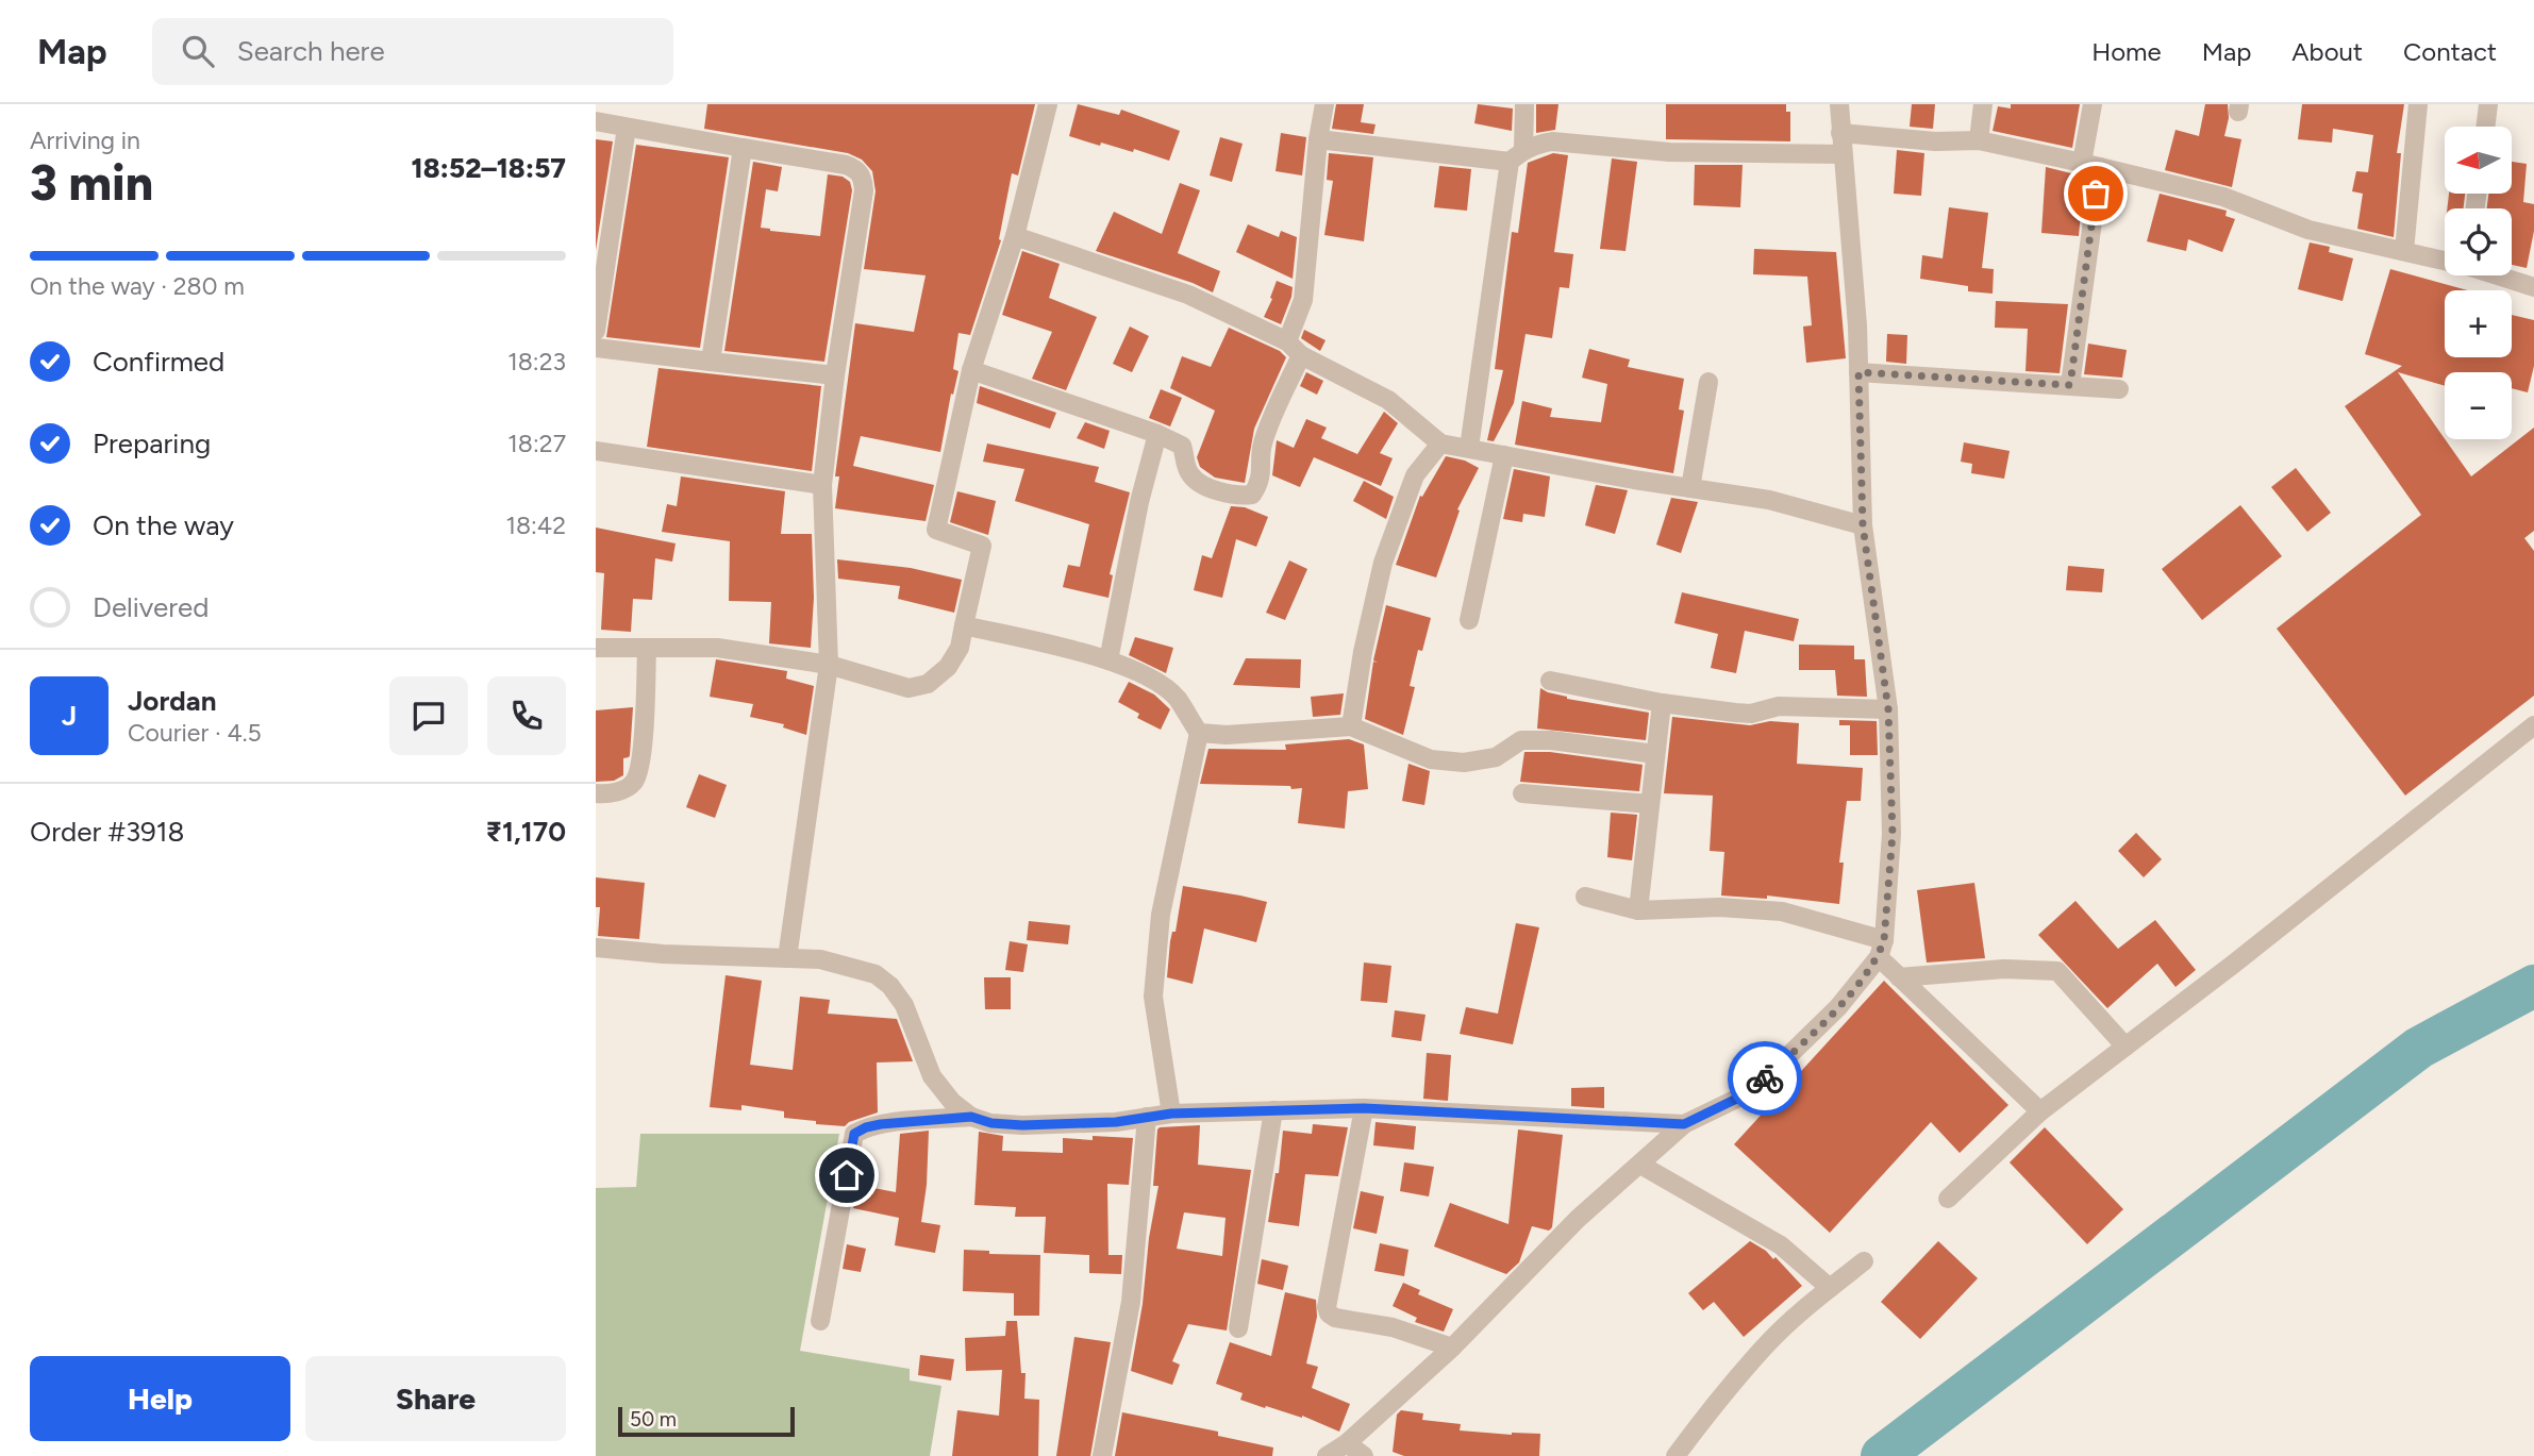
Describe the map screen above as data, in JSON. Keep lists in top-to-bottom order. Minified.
{"scale_bar":"50 m","north":"left","page":{"header":"Map","search":"Search here","nav":["Home","Map","About","Contact"],"heading":["3 min","Arriving in","18:52–18:57"],"panel":["Jordan","Courier · 4.5","Order #3918","₹1,170"],"map_buttons":["+","−"],"bar":"On the way · 280 m","list":[["Confirmed","18:23"],["Preparing","18:27"],["On the way","18:42"],"Delivered"],"round":"J","buttons":["Help","Share"],"scale":"50 m"}}
